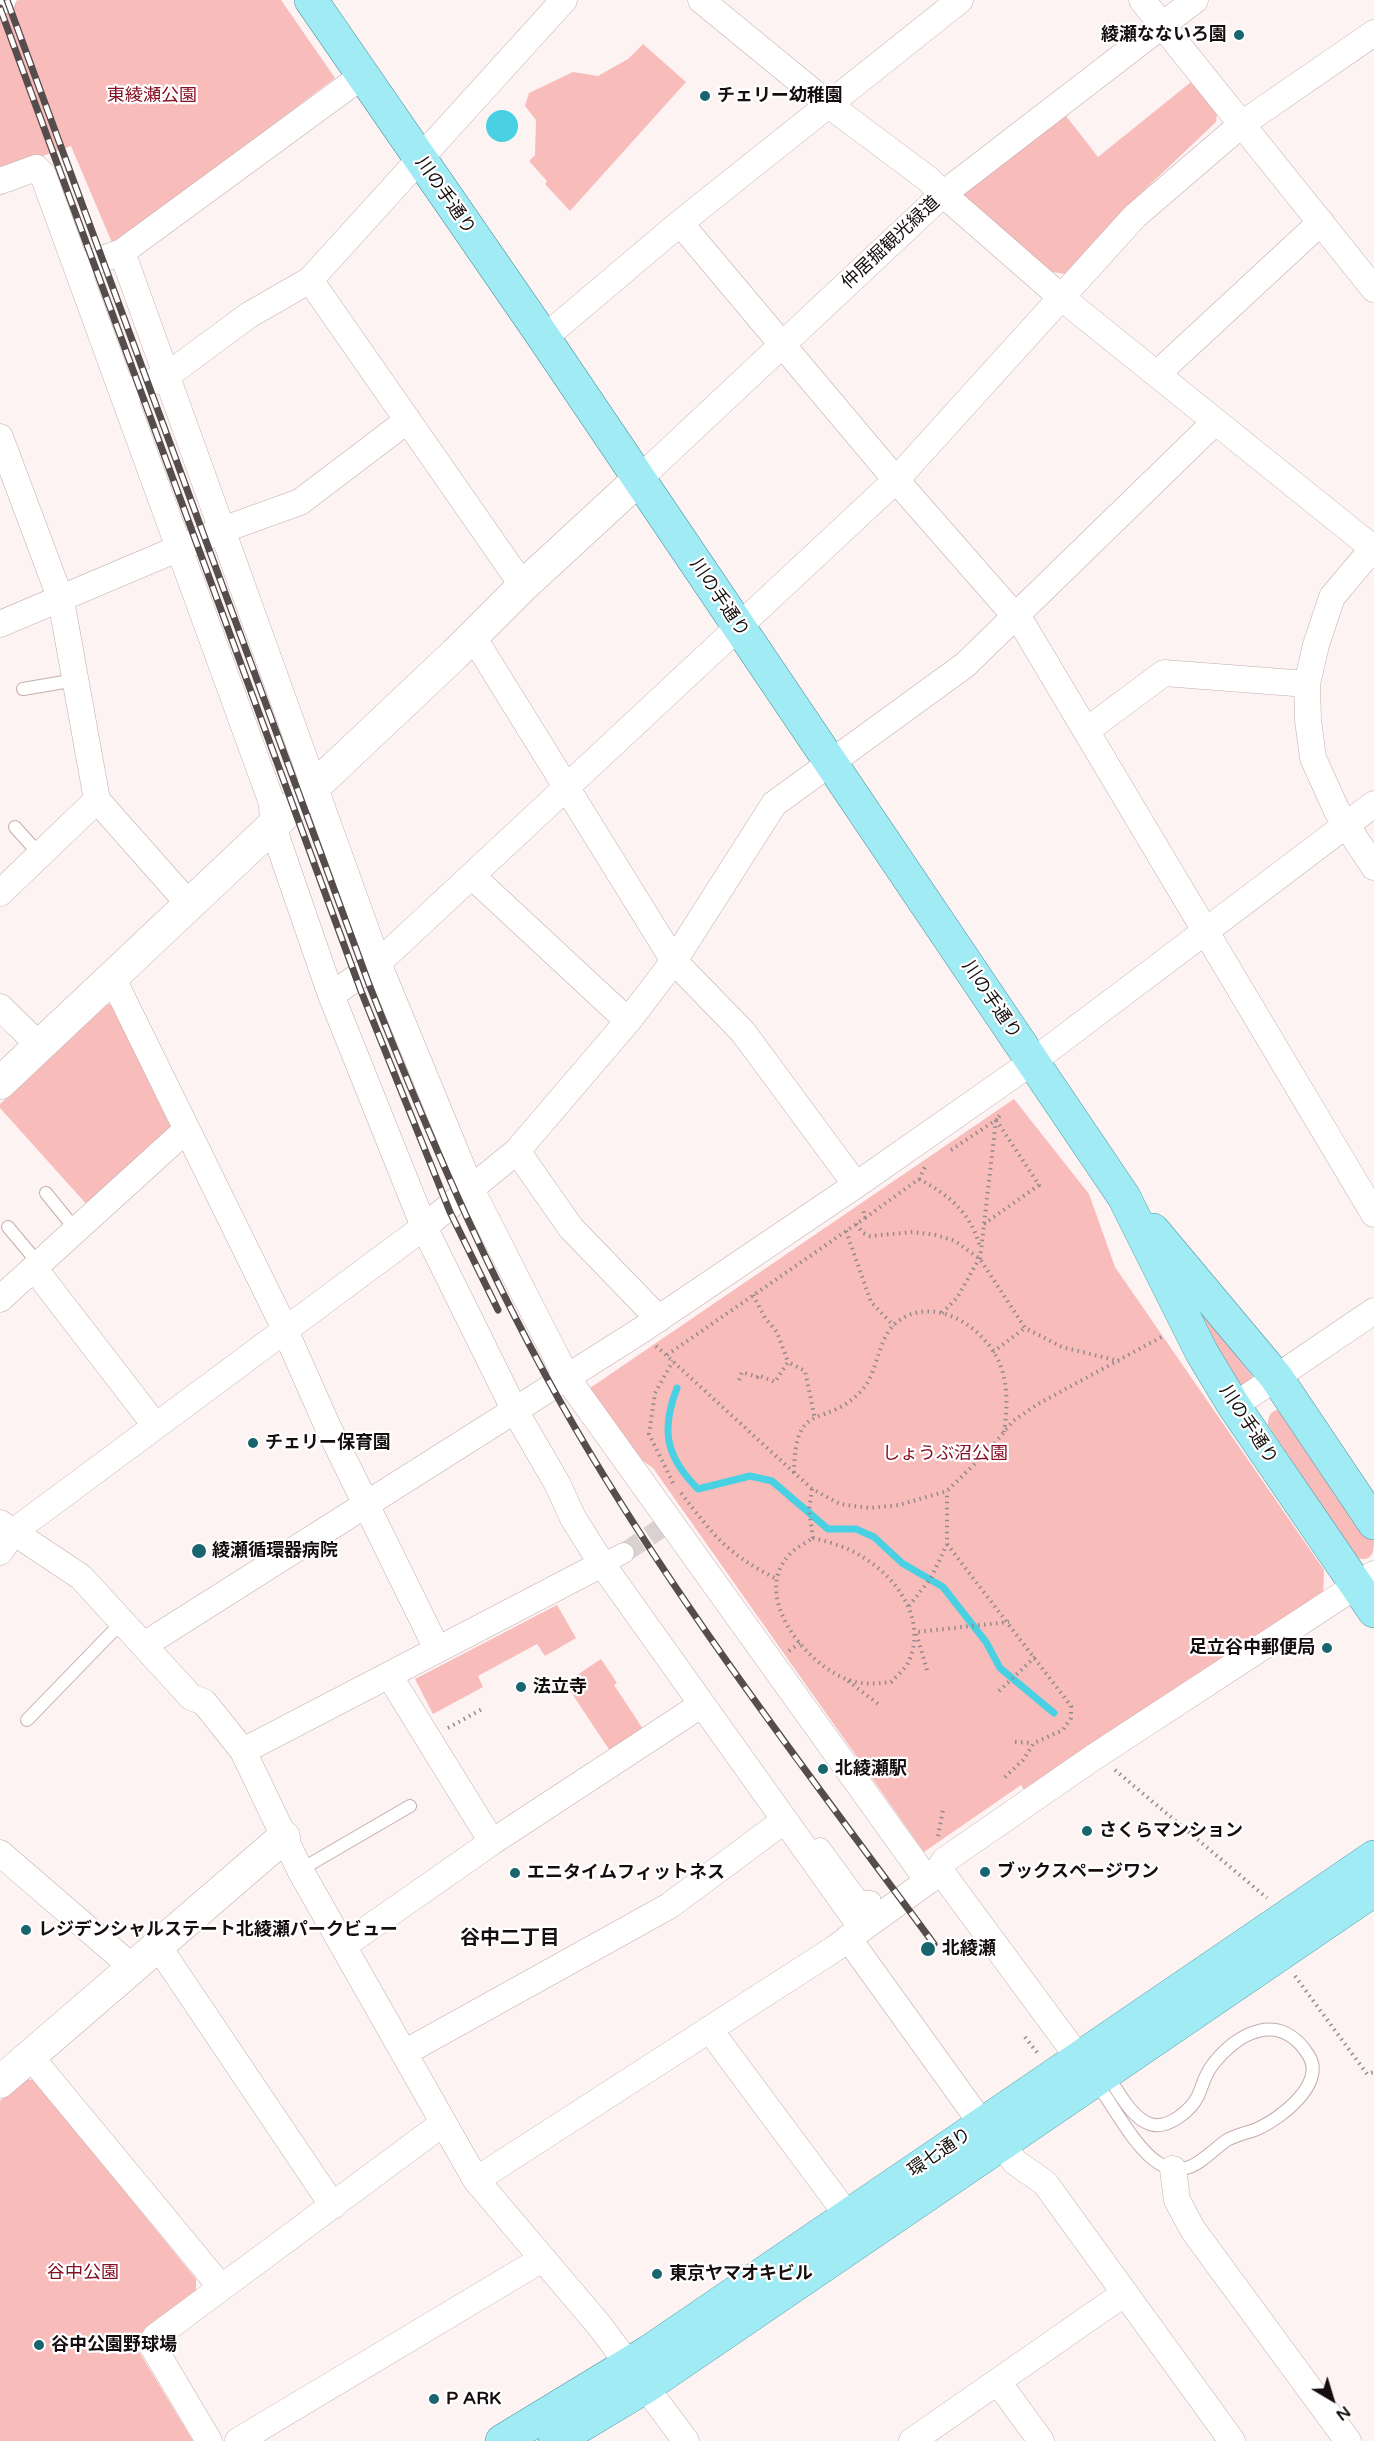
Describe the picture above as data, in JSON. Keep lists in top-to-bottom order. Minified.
{"streets":{"main road":["川の手通り","環七通り"],"street":["仲居掘観光緑道"]},"crossings":[["川の手通り","仲居掘観光緑道"]],"districts":["谷中二丁目"],"parks":["東綾瀬公園","しょうぶ沼公園","谷中公園"],"places":["綾瀬なないろ園","チェリー幼稚園","チェリー保育園","綾瀬循環器病院","足立谷中郵便局","法立寺","北綾瀬駅","さくらマンション","ブックスページワン","エニタイムフィットネス","レジデンシャルステート北綾瀬パークビュー","北綾瀬","東京ヤマオキビル","谷中公園野球場","P ARK"],"north":"bottom right"}
